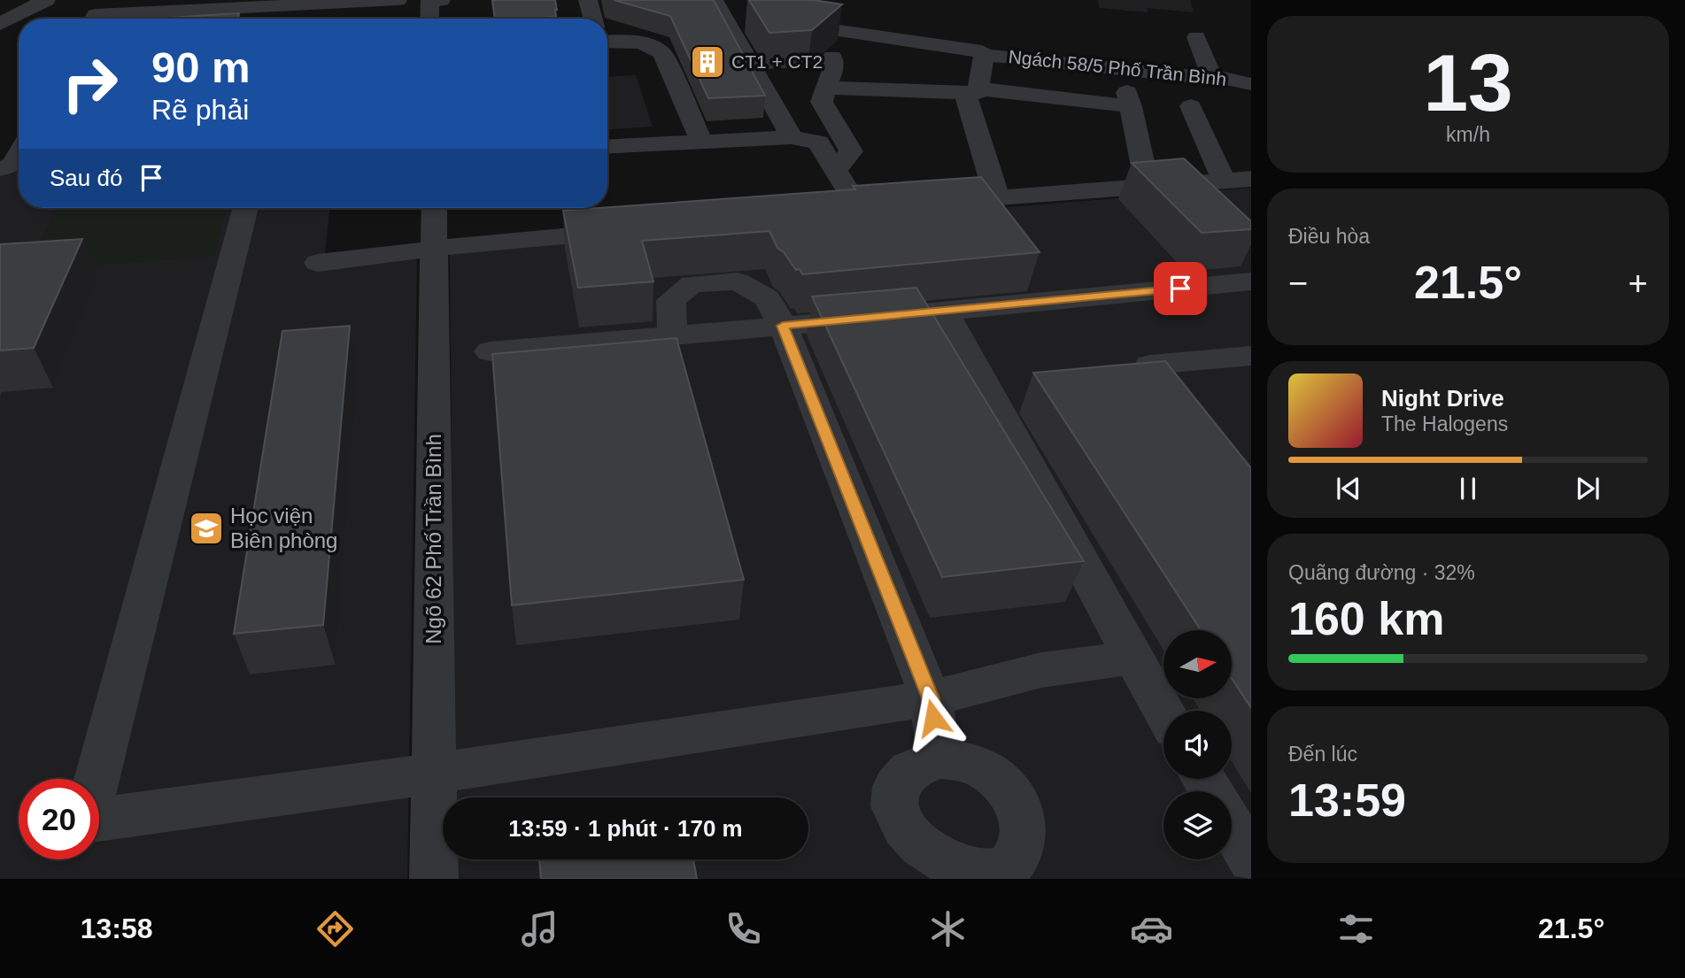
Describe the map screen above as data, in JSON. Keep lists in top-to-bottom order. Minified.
{"streets":{"street":["Ngách 58/5 Phố Trần Bình","Ngõ 62 Phố Trần Bình"]},"places":{"building":["CT1 + CT2"],"school or university":["Học viện Biên phòng"]},"north":"right","page":{"tile":[["13","km/h"],"Điều hòa",["Quãng đường · 32%","160 km"],["Đến lúc","13:59"]],"turn":["90 m","Rẽ phải"],"then":"Sau đó","heat":["−","21.5°","+"],"song":["Night Drive","The Halogens"],"limit":"20","trip":"13:59 · 1 phút · 170 m","tabs":["13:58","21.5°"]}}
